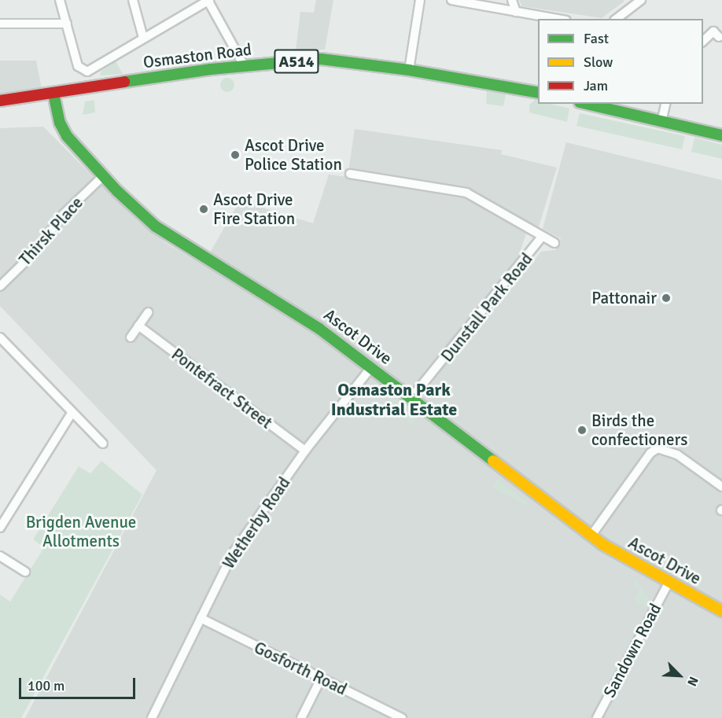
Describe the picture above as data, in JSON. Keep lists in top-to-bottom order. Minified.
{"streets":{"street":["Osmaston Road","A514","Thirsk Place","Dunstall Park Road","Ascot Drive","Pontefract Street","Wetherby Road","Sandown Road","Gosforth Road"]},"crossings":[["Osmaston Road","Ascot Drive"],["Thirsk Place","Ascot Drive"],["Dunstall Park Road","Ascot Drive"],["Ascot Drive","Wetherby Road"],["Ascot Drive","Sandown Road"],["Pontefract Street","Wetherby Road"],["Wetherby Road","Gosforth Road"]],"districts":["Osmaston Park Industrial Estate"],"parks":["Brigden Avenue Allotments"],"places":["Ascot Drive Police Station","Ascot Drive Fire Station","Pattonair","Birds the confectioners"],"legend":["Fast","Slow","Jam"],"scale_bar":"100 m","north":"bottom right"}
